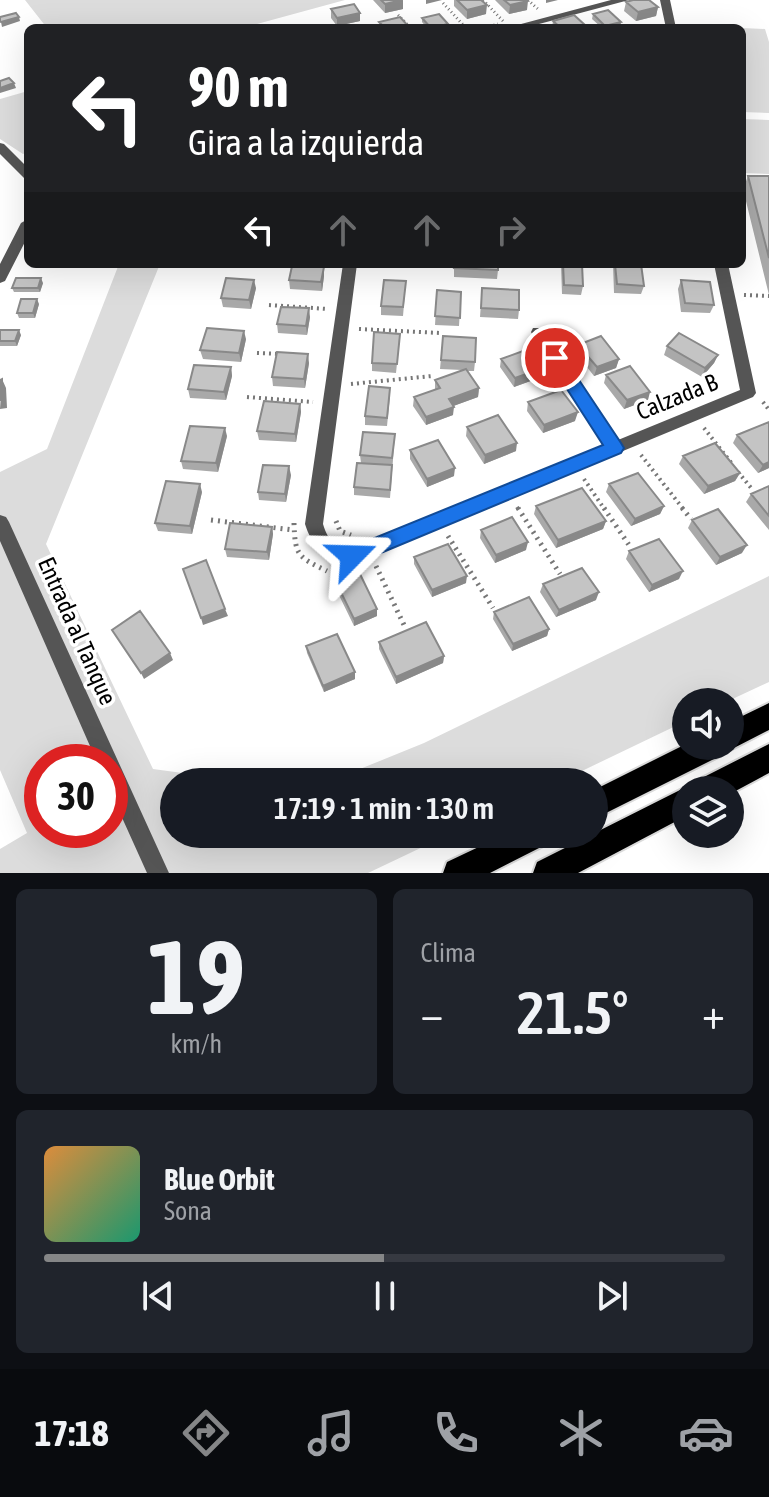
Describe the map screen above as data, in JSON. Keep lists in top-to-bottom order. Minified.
{"streets":{"street":["Calzada B","Entrada al Tanque"]},"page":{"turn":["90 m","Gira a la izquierda"],"limit":"30","trip":"17:19 · 1 min · 130 m","tile":[["19","km/h"],"Clima"],"heat":["−","21.5°","+"],"song":["Blue Orbit","Sona"],"tabs":"17:18"}}
